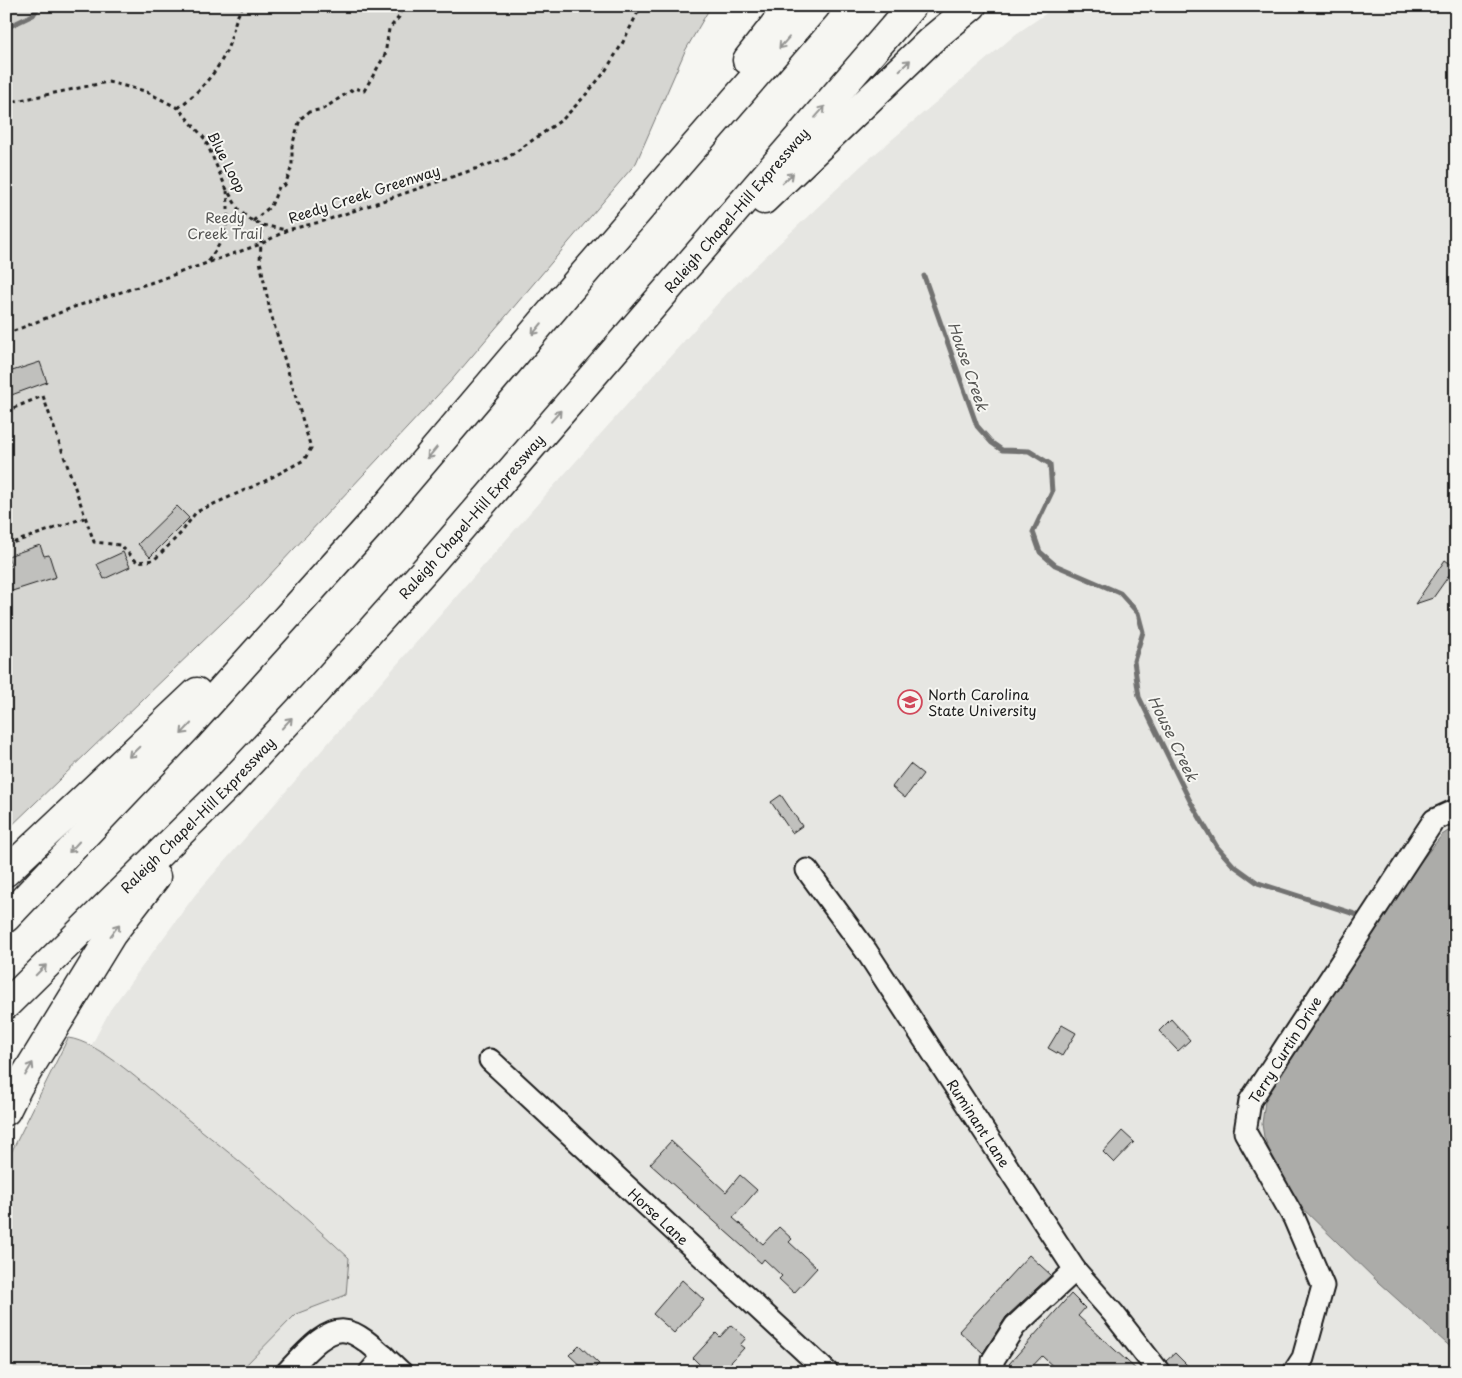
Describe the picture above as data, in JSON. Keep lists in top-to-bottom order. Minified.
{"streets":{"highway":["Raleigh Chapel–Hill Expressway"],"lane":["Terry Curtin Drive","Ruminant Lane","Horse Lane"],"path":["Blue Loop","Reedy Creek Greenway"]},"crossings":[["Blue Loop","Reedy Creek Greenway"]],"water":["House Creek"],"parks":["Reedy Creek Trail"],"places":{"school or university":["North Carolina State University"]}}
